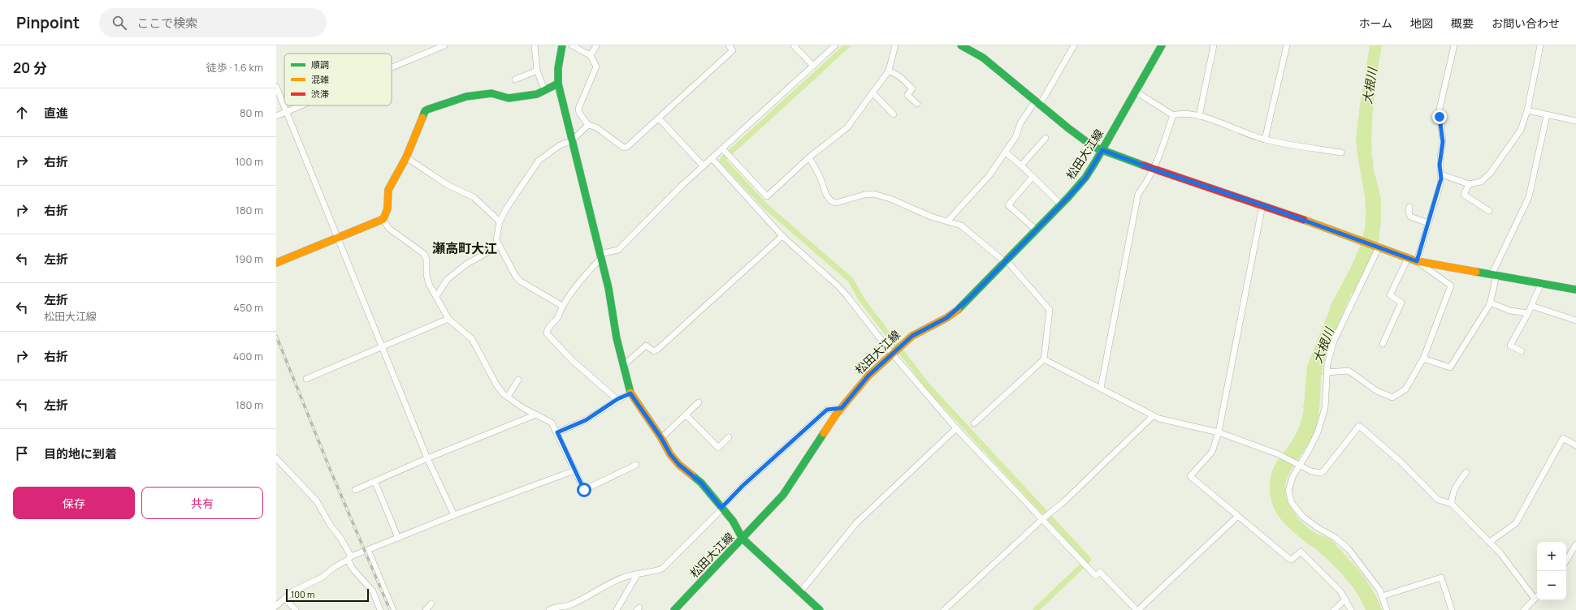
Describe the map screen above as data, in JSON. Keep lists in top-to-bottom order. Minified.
{"streets":{"street":["松田大江線"]},"districts":["瀬高町大江"],"water":["大根川"],"legend":["順調","混雑","渋滞"],"scale_bar":"100 m","page":{"header":"Pinpoint","search":"ここで検索","nav":["ホーム","地図","概要","お問い合わせ"],"heading":["20 分","徒歩 · 1.6 km"],"list":[["直進","80 m"],["右折","100 m"],["右折","180 m"],["左折","190 m"],["左折","松田大江線","450 m"],["右折","400 m"],["左折","180 m"],"目的地に到着"],"buttons":["保存","共有"],"map_buttons":["+","−"],"scale":"100 m"}}
